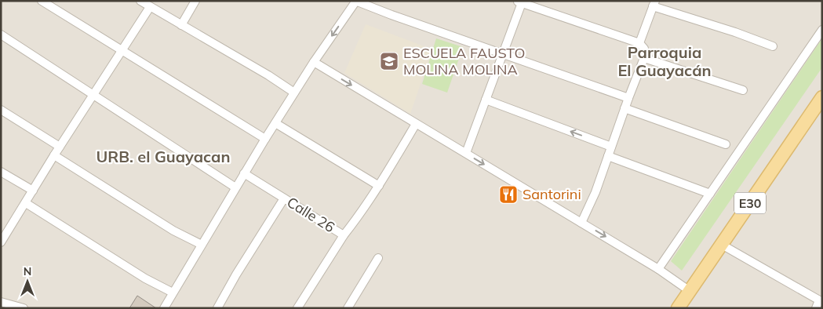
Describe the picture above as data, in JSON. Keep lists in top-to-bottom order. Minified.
{"streets":{"main road":["E30"],"street":["Calle 26"]},"districts":["Parroquia El Guayacán","URB. el Guayacan"],"places":{"school or university":["ESCUELA FAUSTO MOLINA MOLINA"],"restaurant":["Santorini"]},"north":"top"}
